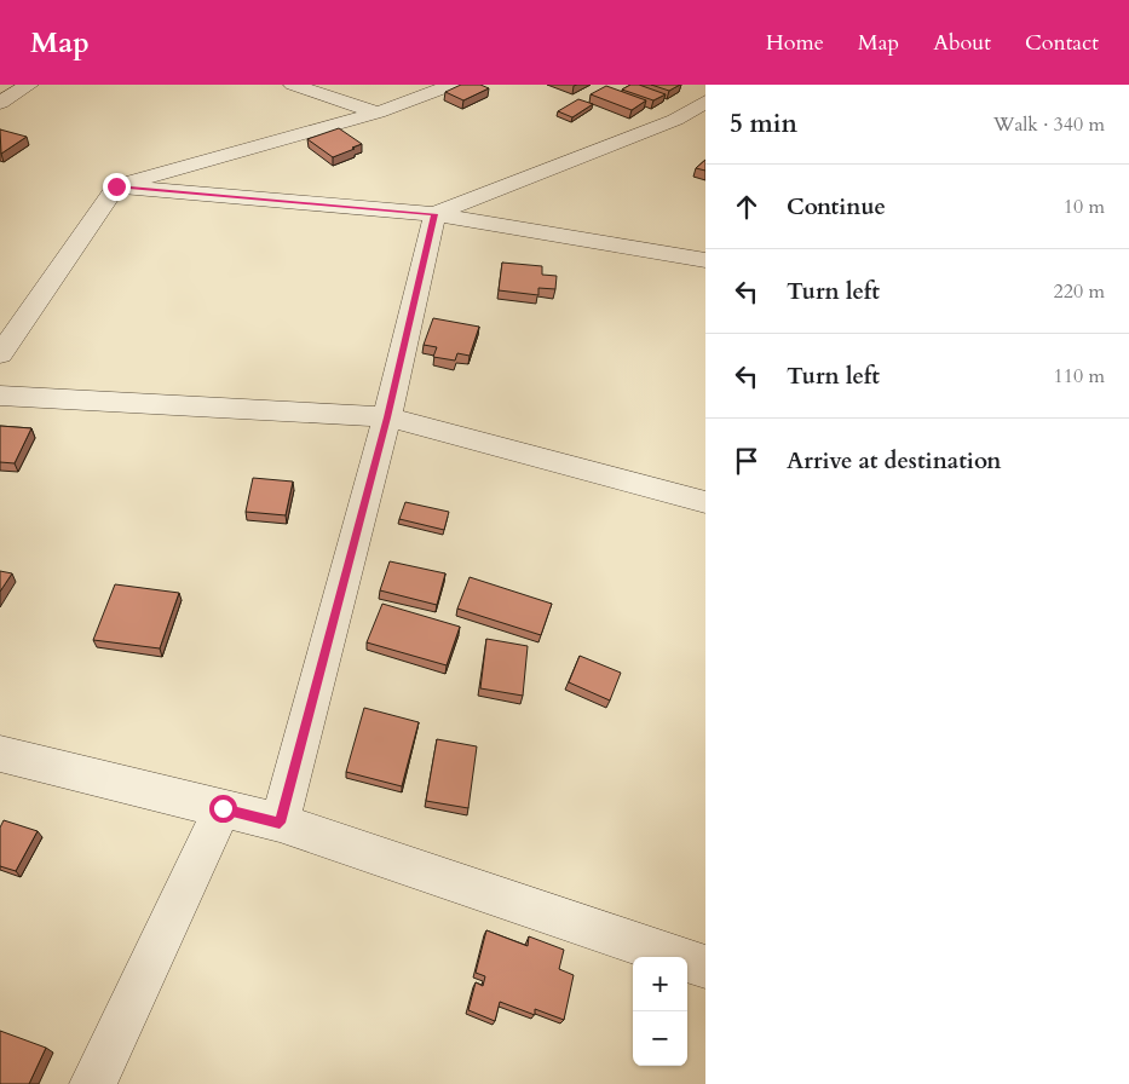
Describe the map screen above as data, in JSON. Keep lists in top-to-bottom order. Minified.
{"page":{"header":"Map","nav":["Home","Map","About","Contact"],"heading":["5 min","Walk · 340 m"],"list":[["Continue","10 m"],["Turn left","220 m"],["Turn left","110 m"],"Arrive at destination"],"map_buttons":["+","−"]}}
